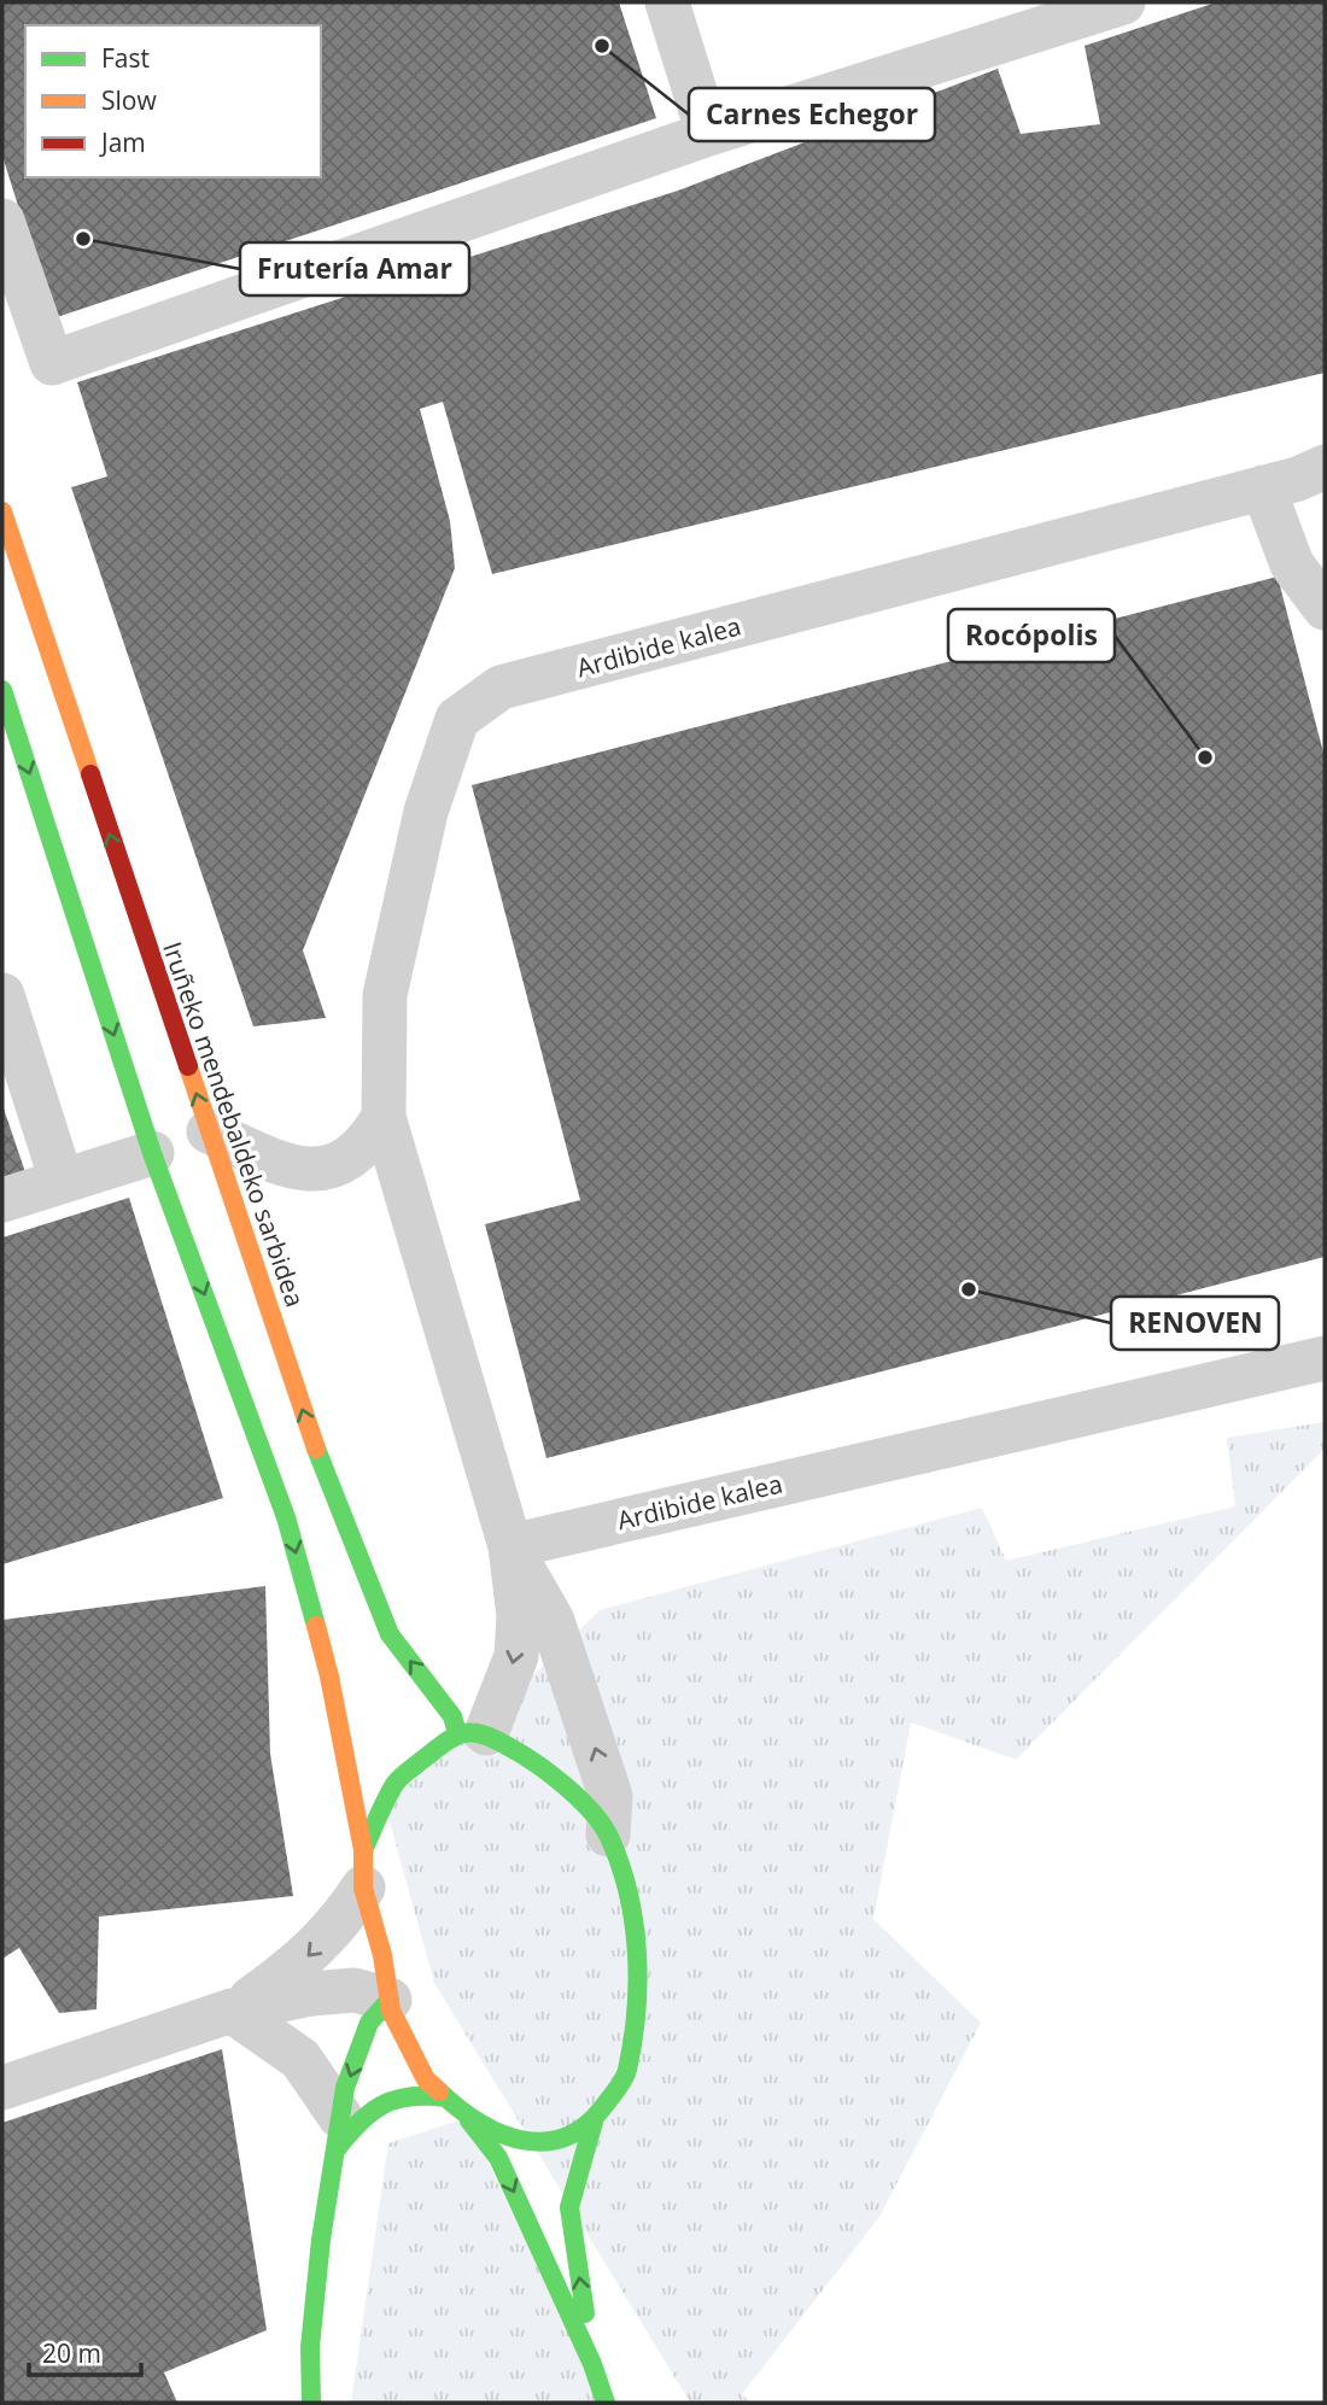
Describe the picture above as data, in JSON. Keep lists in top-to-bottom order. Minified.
{"streets":{"main road":["Iruñeko mendebaldeko sarbidea"],"street":["Ardibide kalea"]},"places":["Carnes Echegor","Frutería Amar","Rocópolis","RENOVEN"],"legend":["Fast","Slow","Jam"],"scale_bar":"20 m"}
